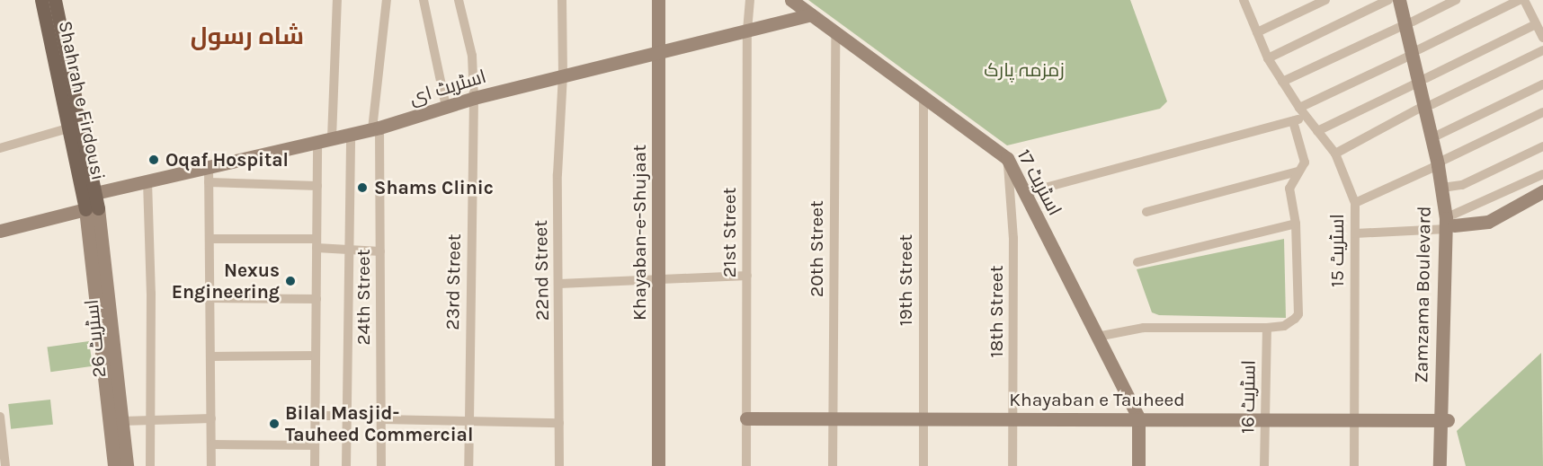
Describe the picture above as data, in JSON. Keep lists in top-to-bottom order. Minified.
{"streets":{"main road":["Shahrah e Firdousi"],"street":["اسٹریٹ ای","اسٹریٹ 17","Khayaban-e-Shujaat","21st Street","20th Street","اسٹریٹ 15","22nd Street","19th Street","23rd Street","Zamzama Boulevard","24th Street","18th Street","اسٹریٹ 26","اسٹریٹ 16","Khayaban e Tauheed"]},"crossings":[["اسٹریٹ ای","اسٹریٹ 17"],["اسٹریٹ ای","Khayaban-e-Shujaat"],["اسٹریٹ ای","21st Street"],["اسٹریٹ ای","22nd Street"],["اسٹریٹ ای","23rd Street"],["اسٹریٹ ای","24th Street"],["Shahrah e Firdousi","اسٹریٹ 26"],["اسٹریٹ 17","20th Street"],["اسٹریٹ 17","19th Street"],["اسٹریٹ 17","18th Street"],["اسٹریٹ 17","Khayaban e Tauheed"],["21st Street","Khayaban e Tauheed"],["20th Street","Khayaban e Tauheed"],["اسٹریٹ 15","Khayaban e Tauheed"],["19th Street","Khayaban e Tauheed"],["Zamzama Boulevard","Khayaban e Tauheed"],["18th Street","Khayaban e Tauheed"],["اسٹریٹ 16","Khayaban e Tauheed"]],"districts":["شاہ رسول"],"parks":["زمزمہ پارک"],"places":["Oqaf Hospital","Shams Clinic","Nexus Engineering","Bilal Masjid- Tauheed Commercial"]}
